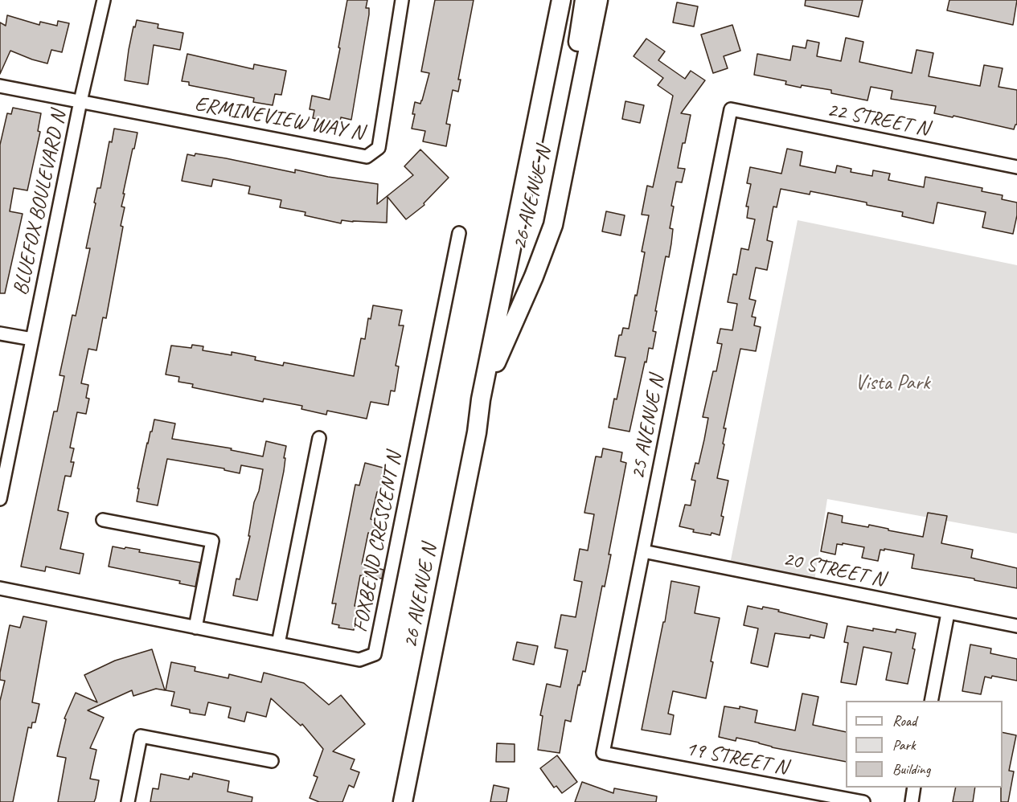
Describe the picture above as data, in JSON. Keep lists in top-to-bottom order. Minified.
{"streets":{"main road":["26 AVENUE N"],"street":["ERMINEVIEW WAY N","22 STREET N","BLUEFOX BOULEVARD N","25 AVENUE N","FOXBEND CRESCENT N","20 STREET N","19 STREET N"]},"crossings":[["ERMINEVIEW WAY N","BLUEFOX BOULEVARD N"],["22 STREET N","25 AVENUE N"],["25 AVENUE N","20 STREET N"],["25 AVENUE N","19 STREET N"]],"parks":["Vista Park"],"legend":["Road","Park","Building"]}
